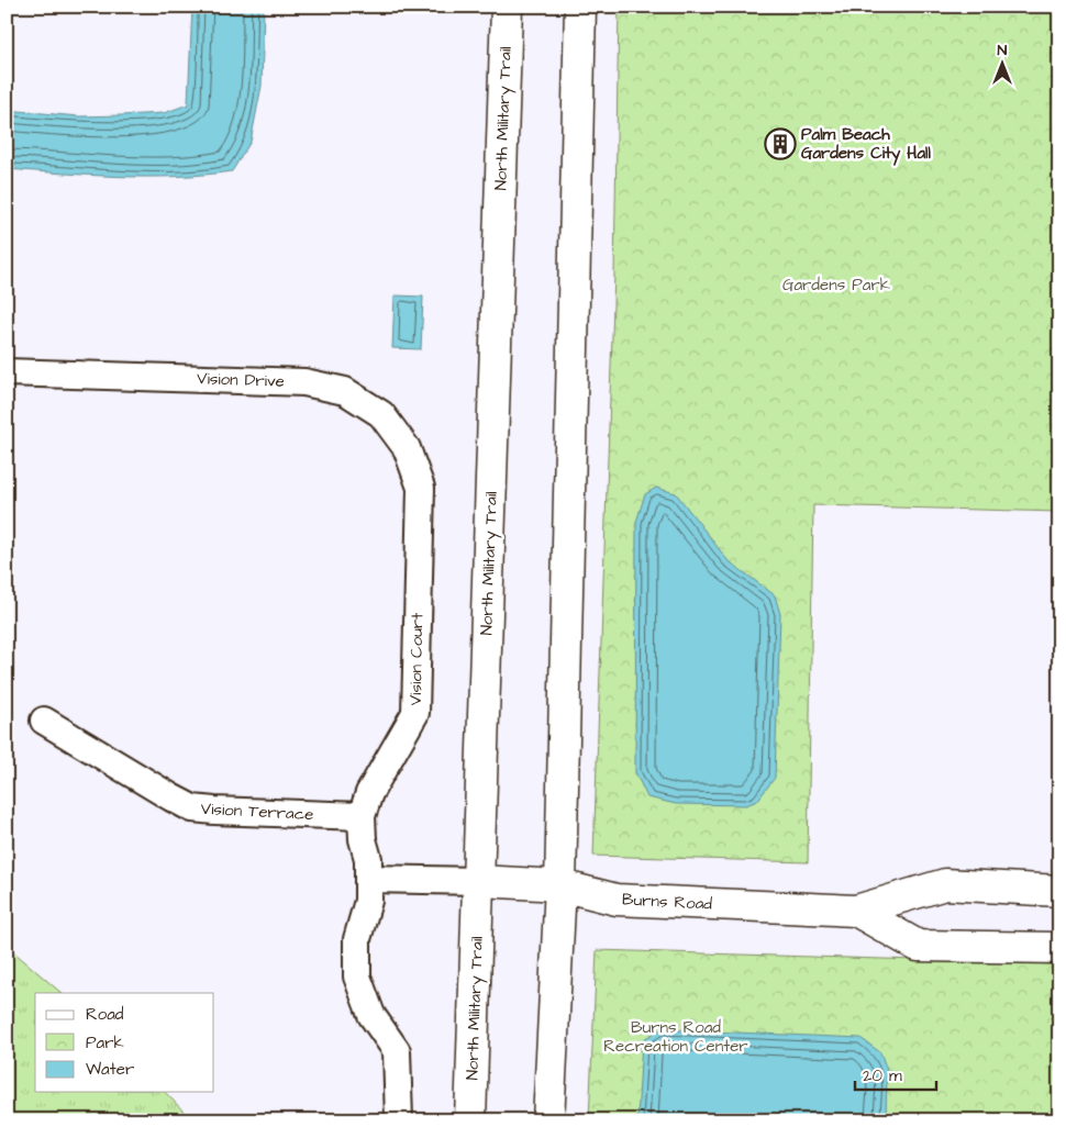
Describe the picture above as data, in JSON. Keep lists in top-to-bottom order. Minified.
{"streets":{"main road":["North Military Trail","Burns Road"],"street":["Vision Drive","Vision Court","Vision Terrace"]},"crossings":[["North Military Trail","Burns Road"],["Vision Drive","Vision Court"],["Vision Court","Vision Terrace"]],"parks":["Gardens Park","Burns Road Recreation Center"],"places":{"building":["Palm Beach Gardens City Hall"]},"legend":["Road","Park","Water"],"scale_bar":"20 m","north":"top"}
